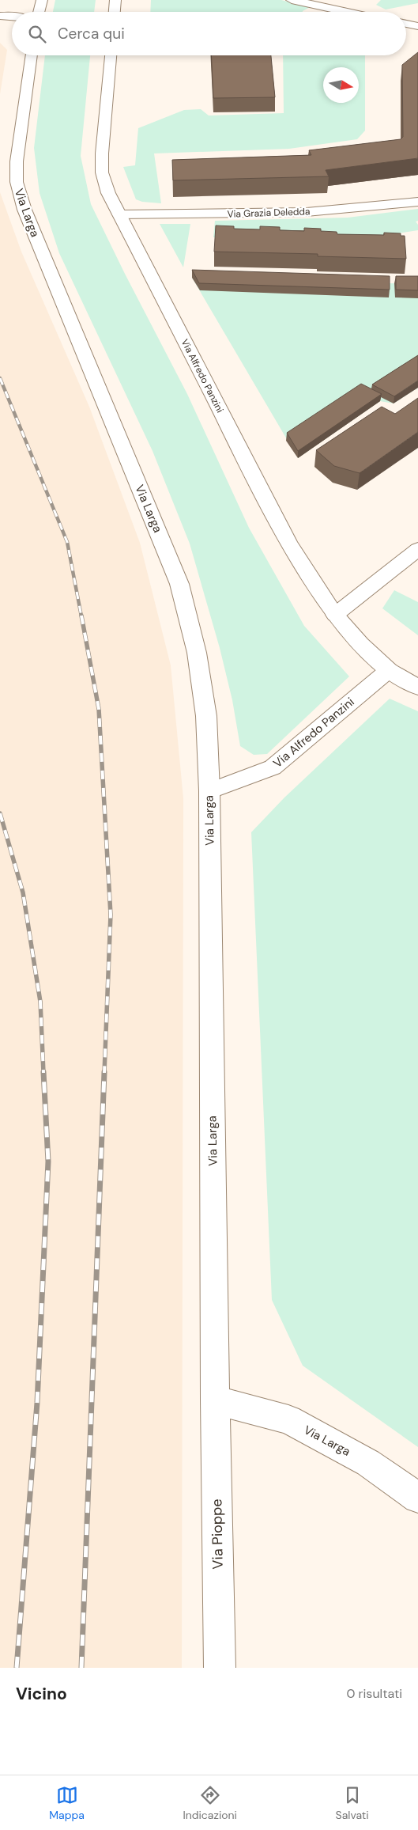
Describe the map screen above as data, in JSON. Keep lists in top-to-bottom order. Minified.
{"streets":{"street":["Via Larga","Via Grazia Deledda","Via Alfredo Panzini","Via Pioppe"]},"crossings":[["Via Larga","Via Alfredo Panzini"],["Via Larga","Via Pioppe"],["Via Grazia Deledda","Via Alfredo Panzini"]],"north":"right","page":{"search":"Cerca qui","heading":["Vicino","0 risultati"],"nav":["Mappa","Indicazioni","Salvati"]}}
